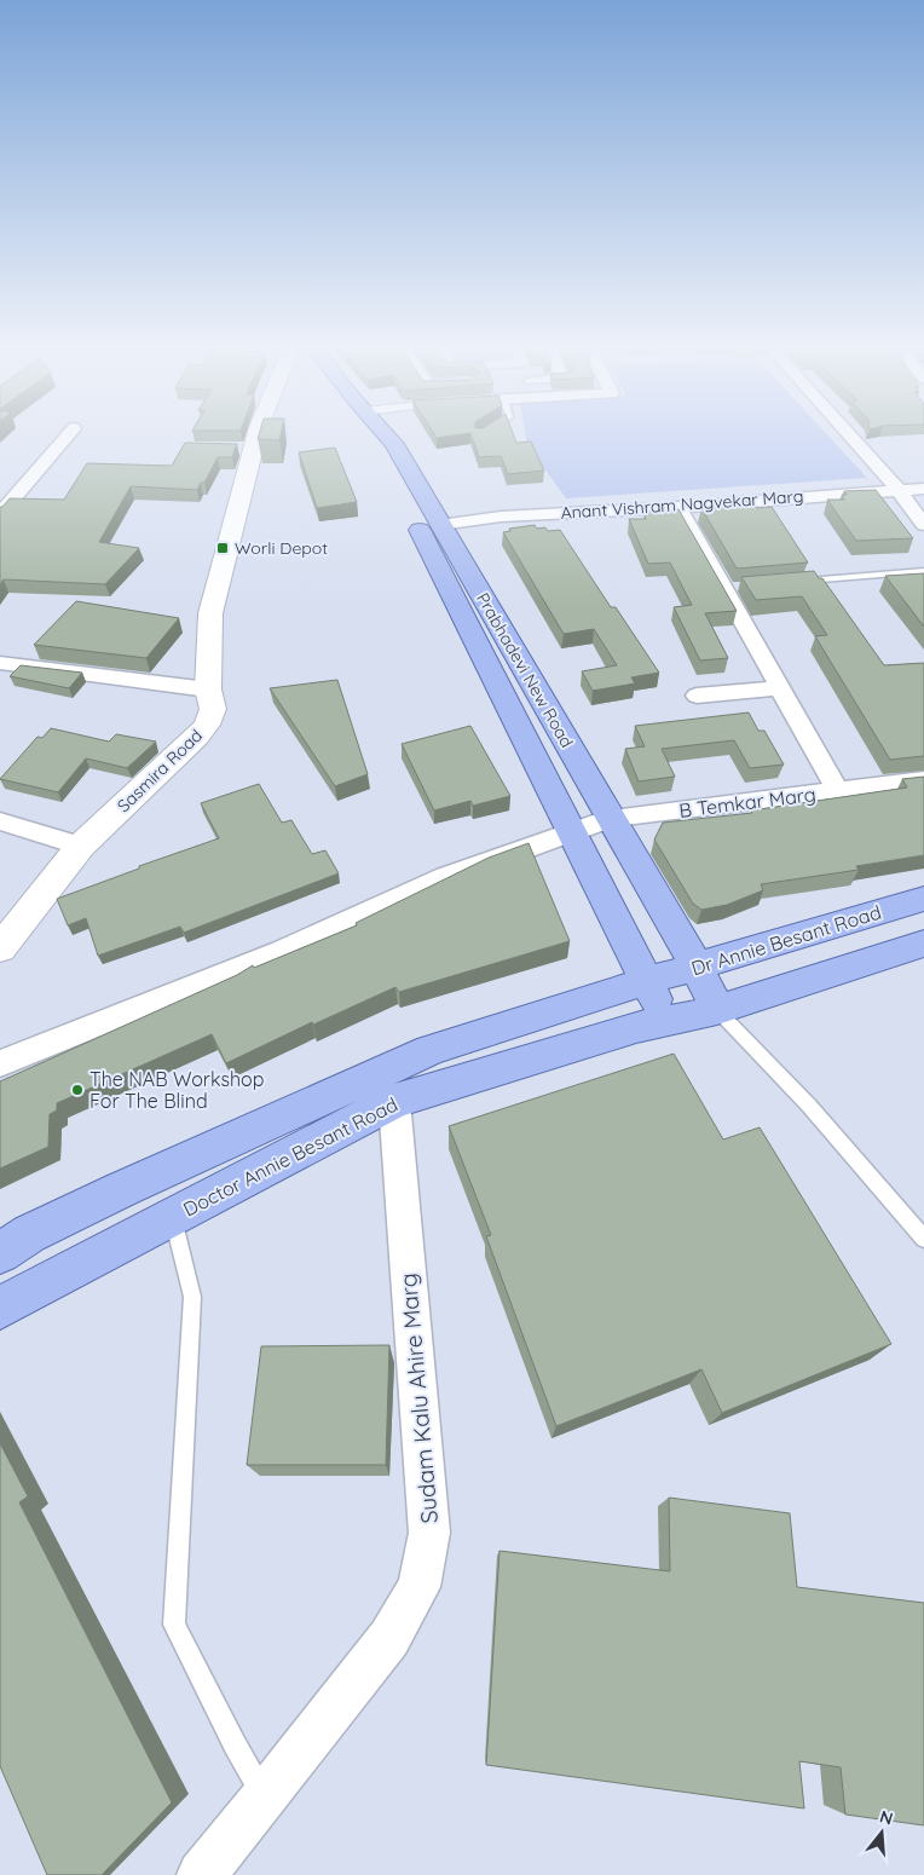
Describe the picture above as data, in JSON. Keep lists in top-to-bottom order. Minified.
{"streets":{"main road":["Prabhadevi New Road","Dr Annie Besant Road","Doctor Annie Besant Road"],"street":["Anant Vishram Nagvekar Marg","Sasmira Road","B Temkar Marg","Sudam Kalu Ahire Marg"]},"crossings":[["Anant Vishram Nagvekar Marg","Prabhadevi New Road"],["Prabhadevi New Road","B Temkar Marg"],["Prabhadevi New Road","Dr Annie Besant Road"],["Prabhadevi New Road","Doctor Annie Besant Road"],["Dr Annie Besant Road","Doctor Annie Besant Road"],["Doctor Annie Besant Road","Sudam Kalu Ahire Marg"]],"places":{"transit":["Worli Depot"],"other":["The NAB Workshop For The Blind"]},"north":"top"}
